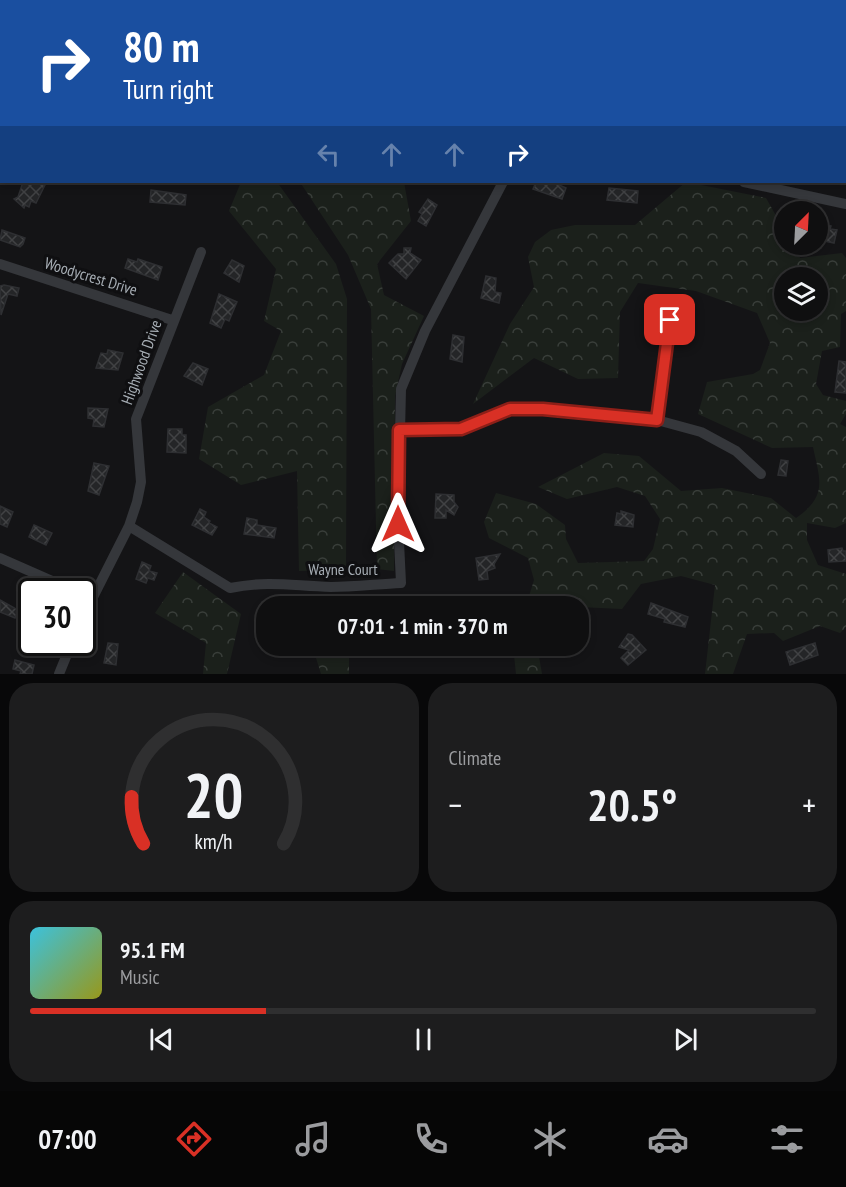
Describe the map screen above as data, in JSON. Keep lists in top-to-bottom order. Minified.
{"streets":{"street":["Woodycrest Drive","Highwood Drive","Wayne Court"]},"crossings":[["Woodycrest Drive","Highwood Drive"],["Highwood Drive","Wayne Court"]],"north":"top right","page":{"turn":["80 m","Turn right"],"limit":"30","trip":"07:01 · 1 min · 370 m","tile":"Climate","heat":["−","20.5°","+"],"song":["95.1 FM","Music"],"tabs":"07:00","gauge":["20","km/h"]}}
